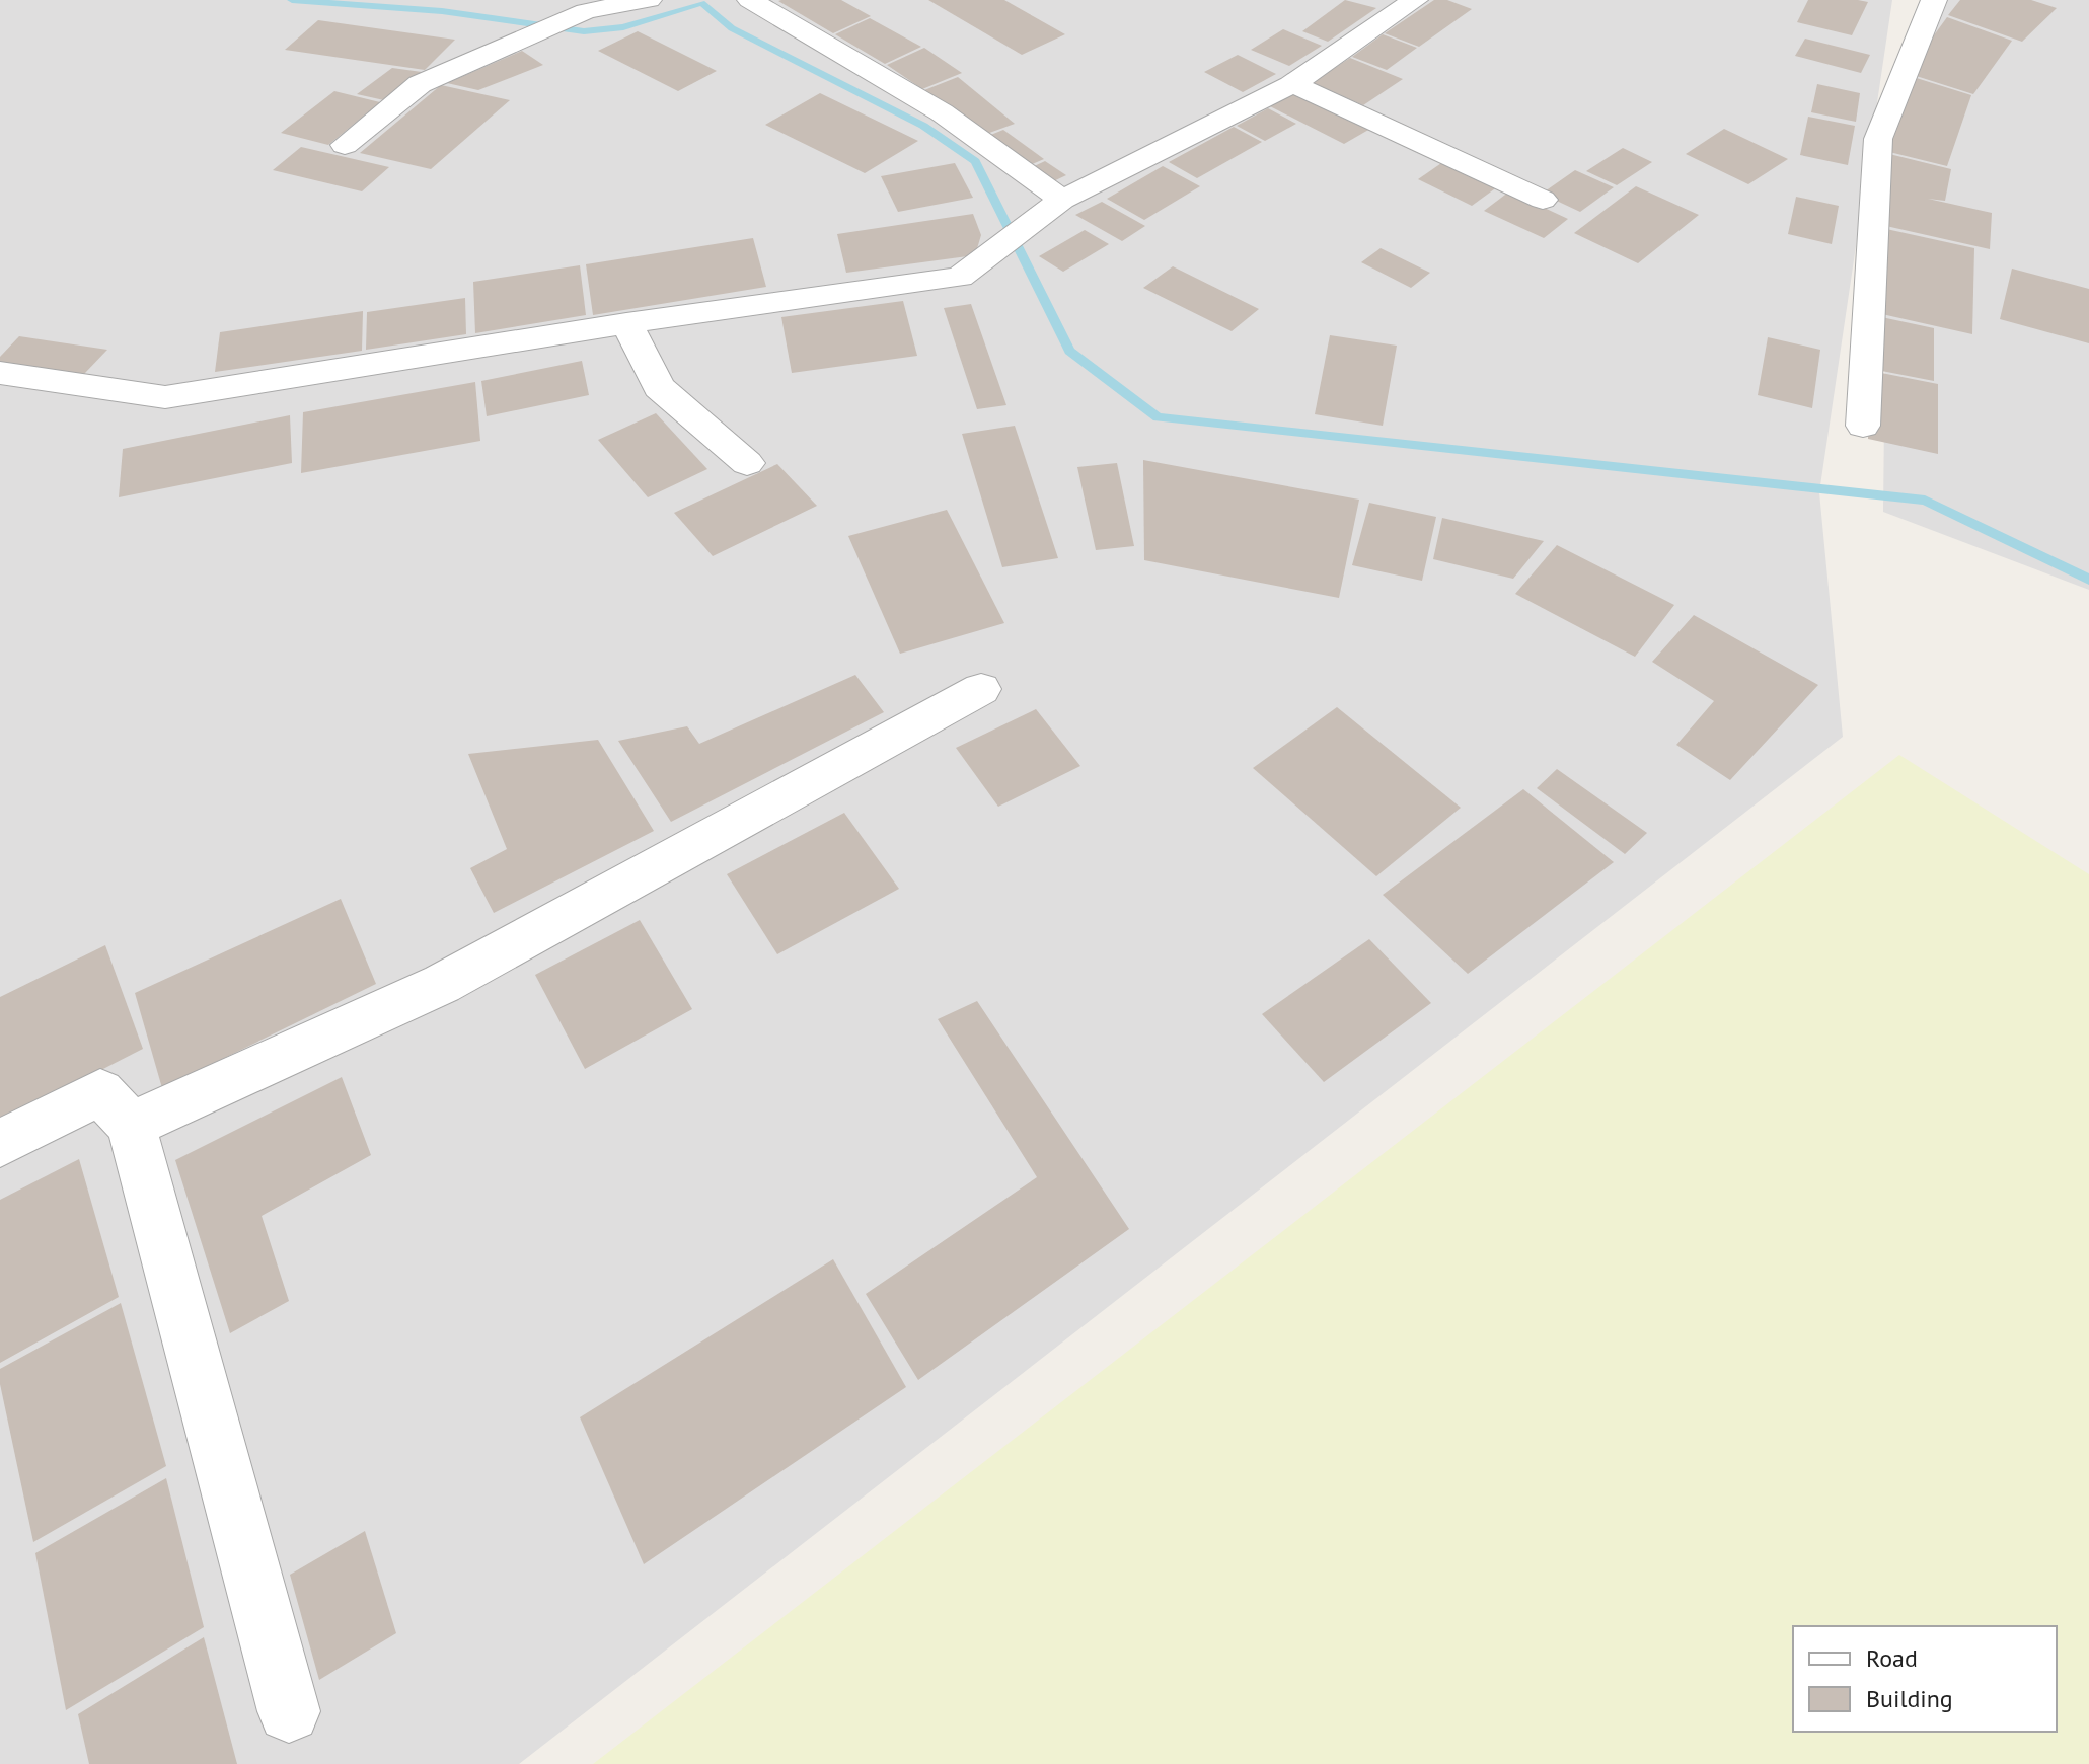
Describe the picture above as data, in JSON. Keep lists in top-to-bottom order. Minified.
{"legend":["Road","Building"]}
